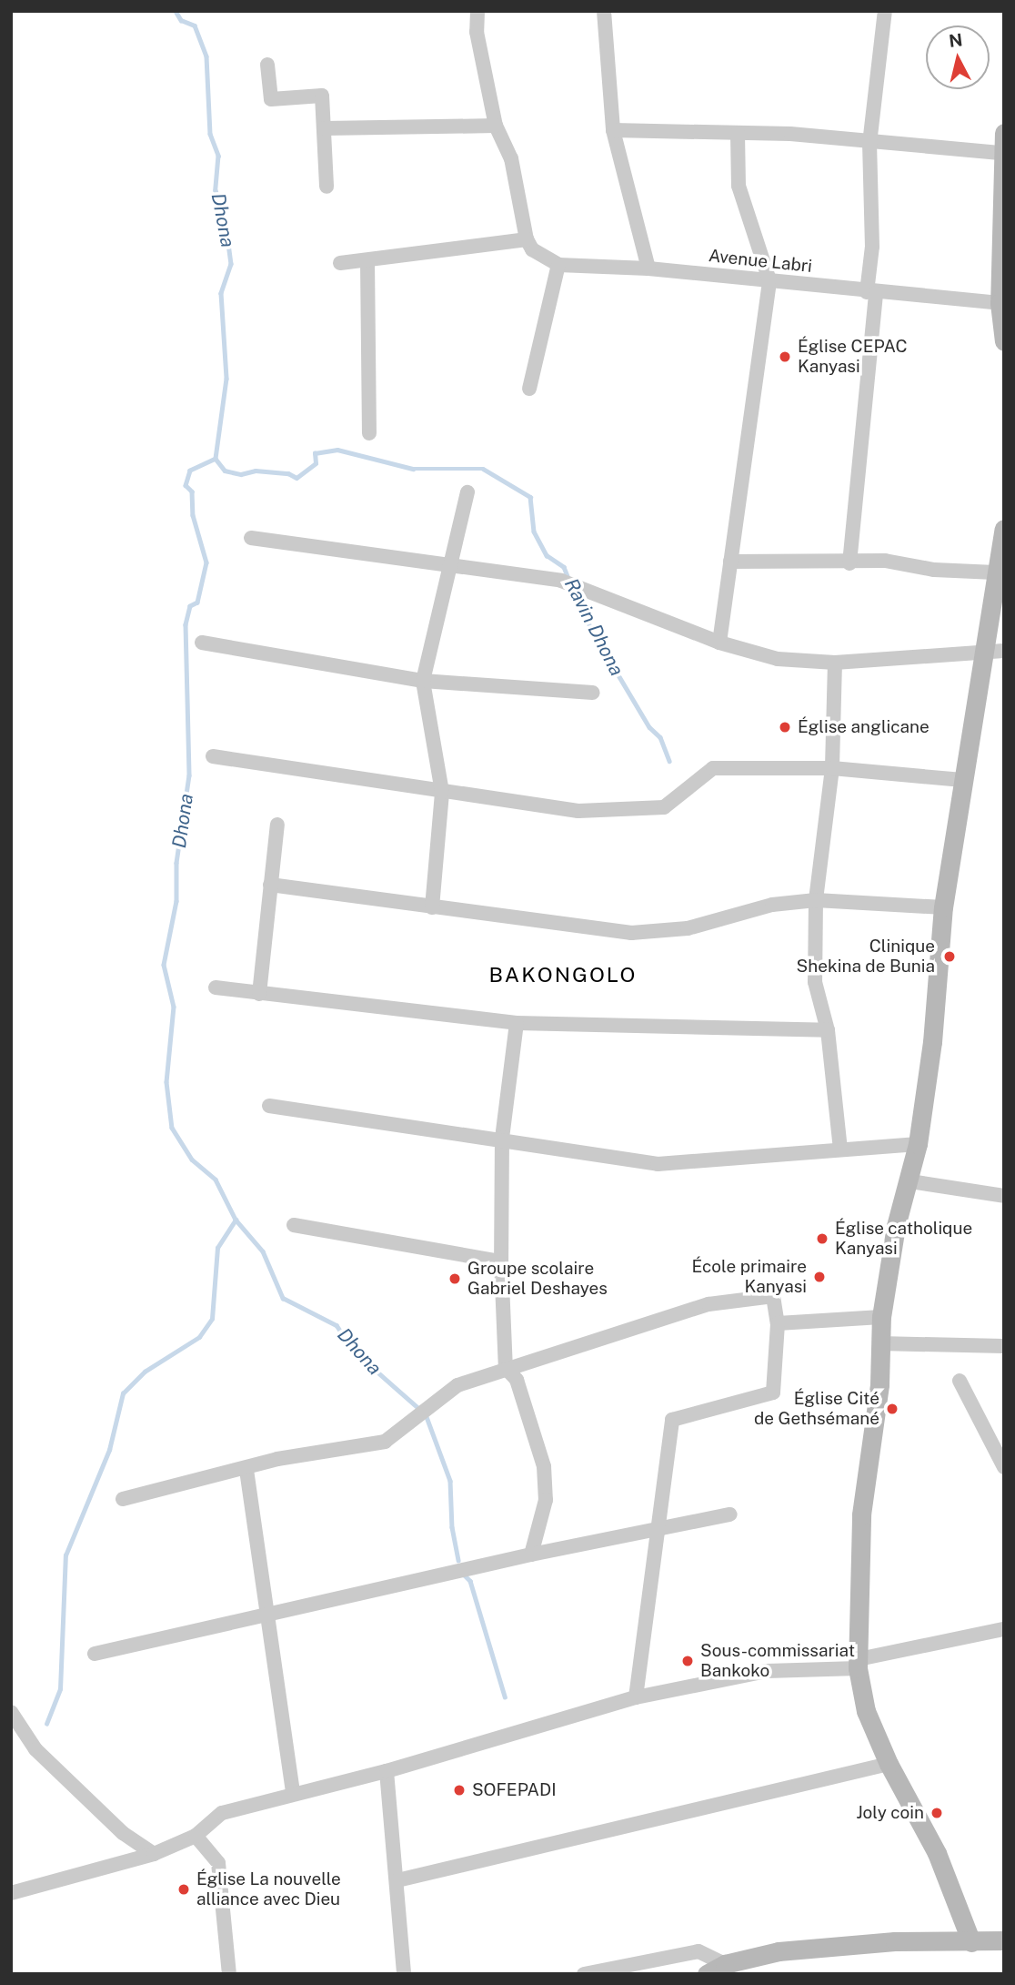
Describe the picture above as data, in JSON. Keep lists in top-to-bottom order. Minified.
{"streets":{"street":["Avenue Labri"]},"districts":["BAKONGOLO"],"water":["Dhona","Ravin Dhona"],"places":["Église CEPAC Kanyasi","Église anglicane","Clinique Shekina de Bunia","Église catholique Kanyasi","École primaire Kanyasi","Groupe scolaire Gabriel Deshayes","Église Cité de Gethsémané","Sous-commissariat Bankoko","SOFEPADI","Joly coin","Église La nouvelle alliance avec Dieu"],"north":"top"}
